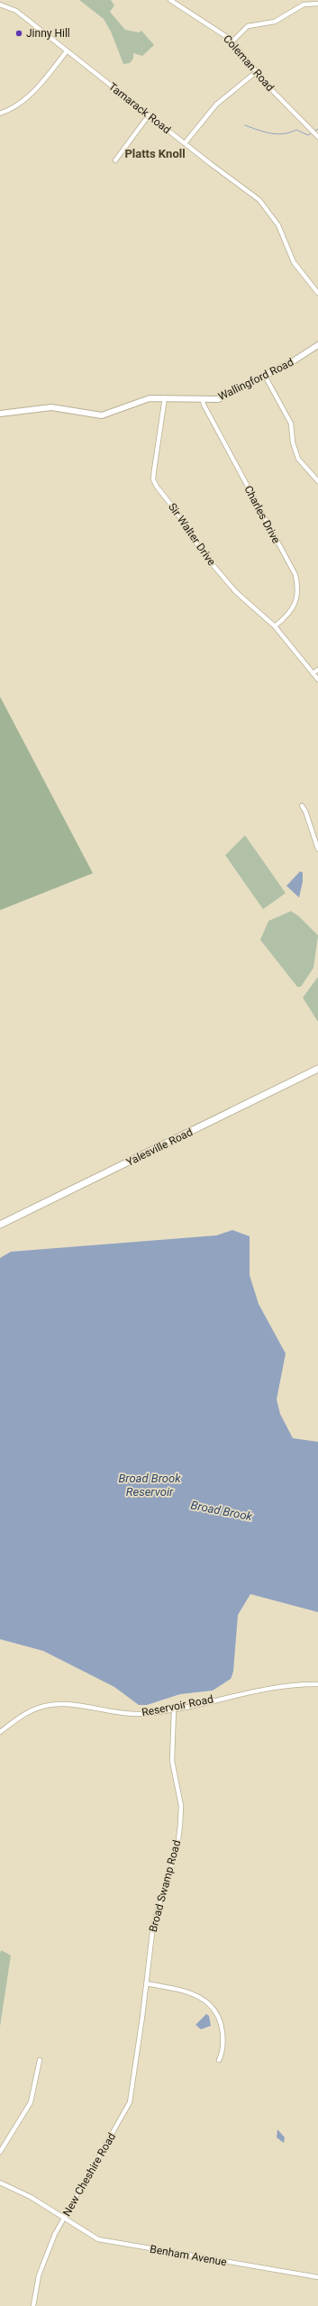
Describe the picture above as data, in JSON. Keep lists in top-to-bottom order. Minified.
{"streets":{"main road":["Yalesville Road"],"street":["Coleman Road","Tamarack Road","Wallingford Road","Charles Drive","Sir Walter Drive","Reservoir Road","Broad Swamp Road","New Cheshire Road","Benham Avenue"]},"crossings":[["Wallingford Road","Charles Drive"],["Wallingford Road","Sir Walter Drive"],["Charles Drive","Sir Walter Drive"],["Reservoir Road","Broad Swamp Road"],["Broad Swamp Road","New Cheshire Road"],["New Cheshire Road","Benham Avenue"]],"districts":["Platts Knoll"],"water":["Broad Brook Reservoir","Broad Brook"],"places":["Jinny Hill"]}
